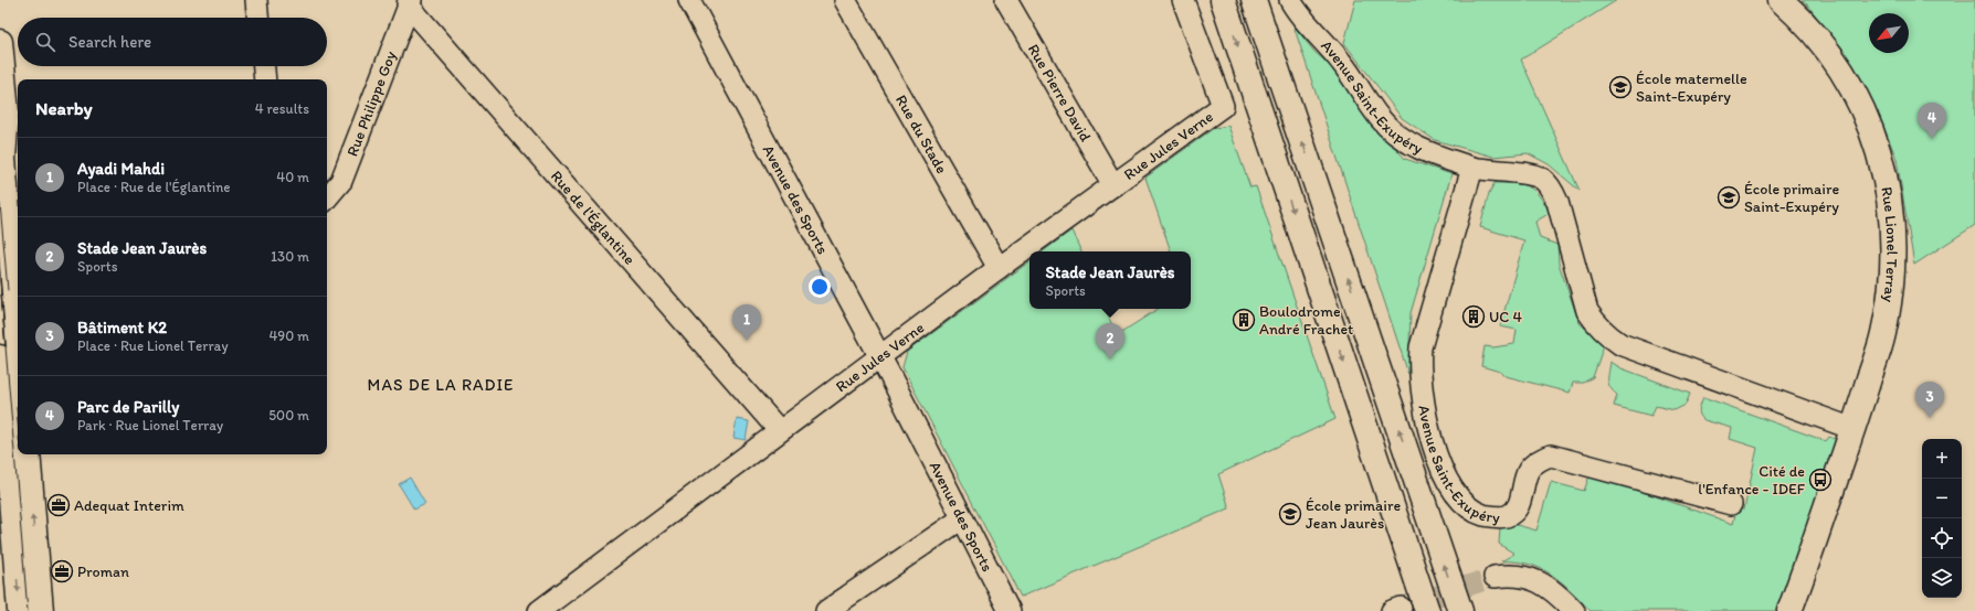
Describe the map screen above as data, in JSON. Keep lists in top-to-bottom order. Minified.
{"streets":{"main road":["Rue Lionel Terray"],"street":["Rue Pierre David","Avenue Saint-Exupéry","Rue Philippe Goy","Rue du Stade","Rue Jules Verne","Avenue des Sports","Rue de l'Églantine"]},"crossings":[["Rue Pierre David","Rue Jules Verne"],["Avenue Saint-Exupéry","Rue Lionel Terray"],["Rue Philippe Goy","Rue de l'Églantine"],["Rue du Stade","Rue Jules Verne"],["Rue Jules Verne","Avenue des Sports"],["Rue Jules Verne","Rue de l'Églantine"]],"districts":["MAS DE LA RADIE"],"places":{"school or university":["École maternelle Saint-Exupéry","École primaire Saint-Exupéry","École primaire Jean Jaurès"],"building":["UC 4","Boulodrome André Frachet"],"bus stop":["Cité de l'Enfance - IDEF"],"office":["Adequat Interim","Proman"]},"north":"bottom left","page":{"search":"Search here","heading":["Nearby","4 results"],"pins":["4","1","2","3"],"list":[{"mark":"1","name":"Ayadi Mahdi","note":"Place · Rue de l'Églantine","value":"40 m"},{"mark":"2","name":"Stade Jean Jaurès","note":"Sports","value":"130 m"},{"mark":"3","name":"Bâtiment K2","note":"Place · Rue Lionel Terray","value":"490 m"},{"mark":"4","name":"Parc de Parilly","note":"Park · Rue Lionel Terray","value":"500 m"}],"popup":["Stade Jean Jaurès","Sports"],"map_buttons":["+","−"]}}
